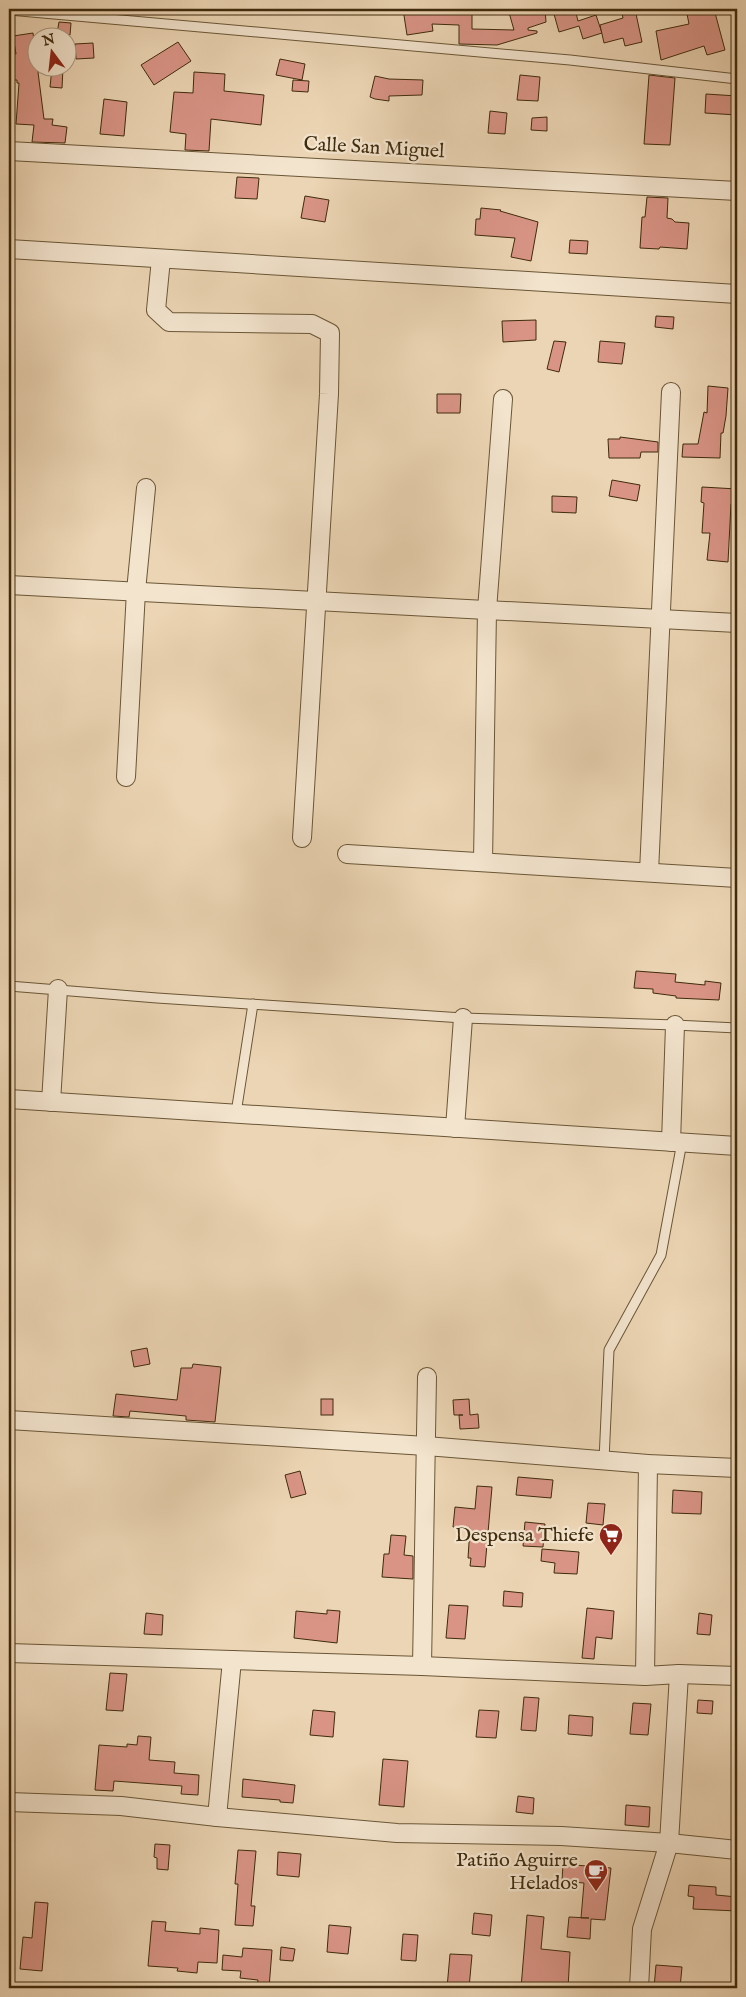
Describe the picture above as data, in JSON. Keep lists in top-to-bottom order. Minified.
{"streets":{"street":["Calle San Miguel"]},"places":{"supermarket":["Despensa Thiefe"],"cafe":["Patiño Aguirre Helados"]},"north":"top"}
